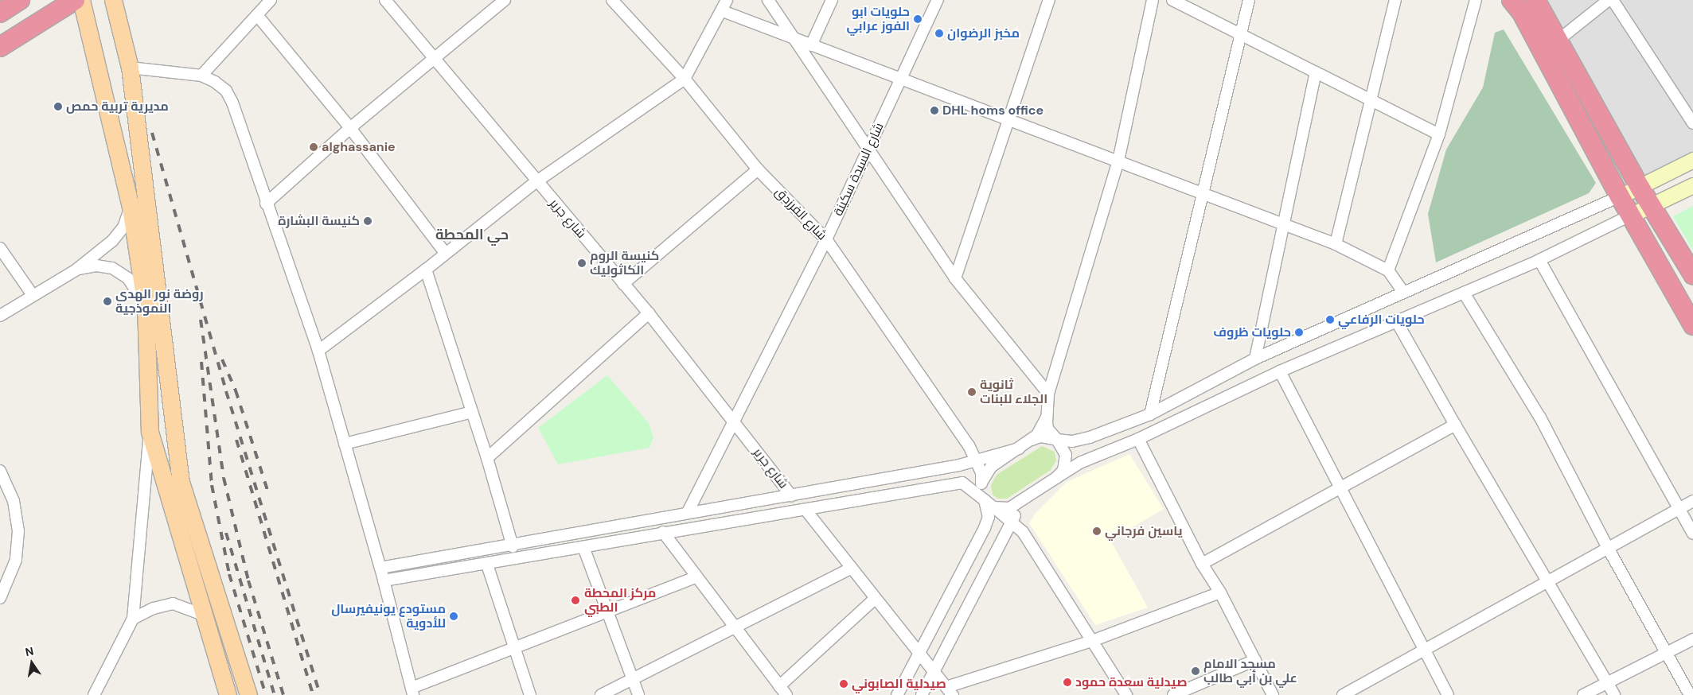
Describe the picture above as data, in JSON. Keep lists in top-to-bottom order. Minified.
{"streets":{"street":["شارع السيدة سكينة","شارع الفرزدق","شارع جرير"]},"crossings":[["شارع السيدة سكينة","شارع الفرزدق"],["شارع السيدة سكينة","شارع جرير"]],"districts":["حي المحطة"],"places":["حلويات ابو الفوز عرابي","مخبز الرضوان","مديرية تربية حمص","DHL homs office","alghassanie","كنيسة البشارة","كنيسة الروم الكاثوليك","روضة نور الهدى النموذجية","حلويات الرفاعي","حلويات ظروف","ثانوية الجلاء للبنات","ياسين فرجاني","مركز المحطة الطبي","مستودع يونيفيرسال للأدوية","مسجد الامام علي بن أبي طالب","صيدلية سعدة حمود","صيدلية الصابوني"],"north":"top"}
